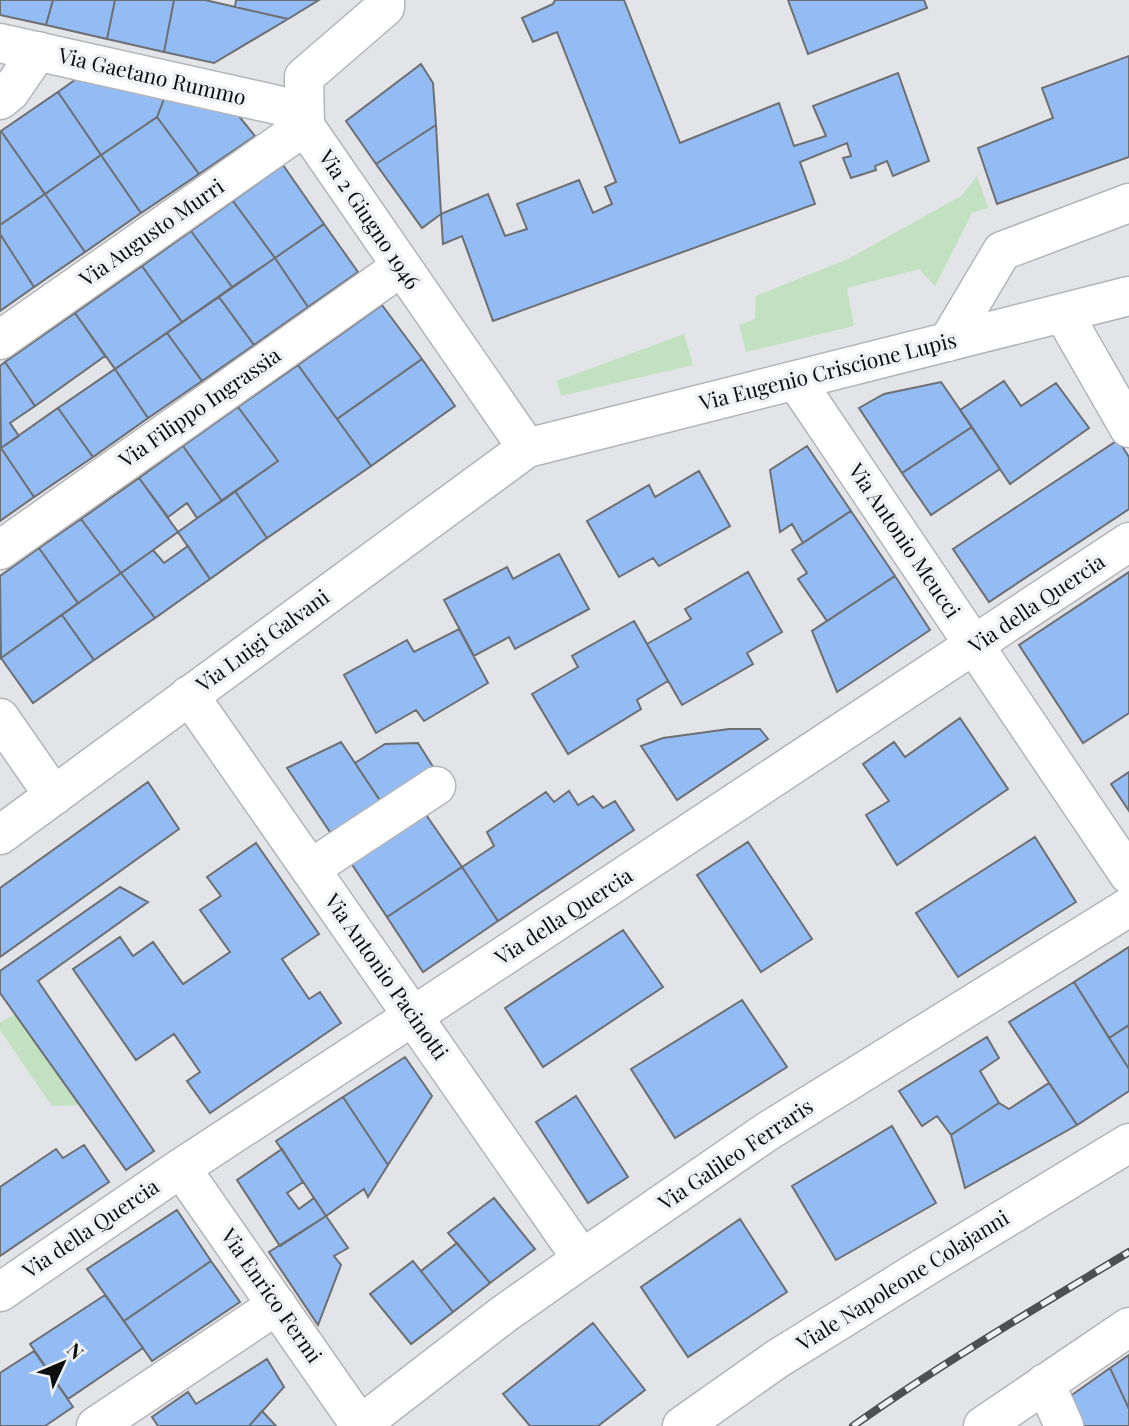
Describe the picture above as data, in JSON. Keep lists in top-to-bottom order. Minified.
{"streets":{"street":["Via Gaetano Rummo","Via 2 Giugno 1946","Via Augusto Murri","Via Eugenio Criscione Lupis","Via Filippo Ingrassia","Via Antonio Meucci","Via della Quercia","Via Luigi Galvani","Via Antonio Pacinotti","Via Galileo Ferraris","Viale Napoleone Colajanni","Via Enrico Fermi"]},"crossings":[["Via Gaetano Rummo","Via 2 Giugno 1946"],["Via Gaetano Rummo","Via Augusto Murri"],["Via 2 Giugno 1946","Via Augusto Murri"],["Via 2 Giugno 1946","Via Eugenio Criscione Lupis"],["Via 2 Giugno 1946","Via Filippo Ingrassia"],["Via 2 Giugno 1946","Via Luigi Galvani"],["Via Eugenio Criscione Lupis","Via Antonio Meucci"],["Via Eugenio Criscione Lupis","Via Luigi Galvani"],["Via Antonio Meucci","Via della Quercia"],["Via della Quercia","Via Antonio Pacinotti"],["Via della Quercia","Via Enrico Fermi"],["Via Luigi Galvani","Via Antonio Pacinotti"],["Via Antonio Pacinotti","Via Galileo Ferraris"],["Via Galileo Ferraris","Via Enrico Fermi"]],"north":"top right"}
